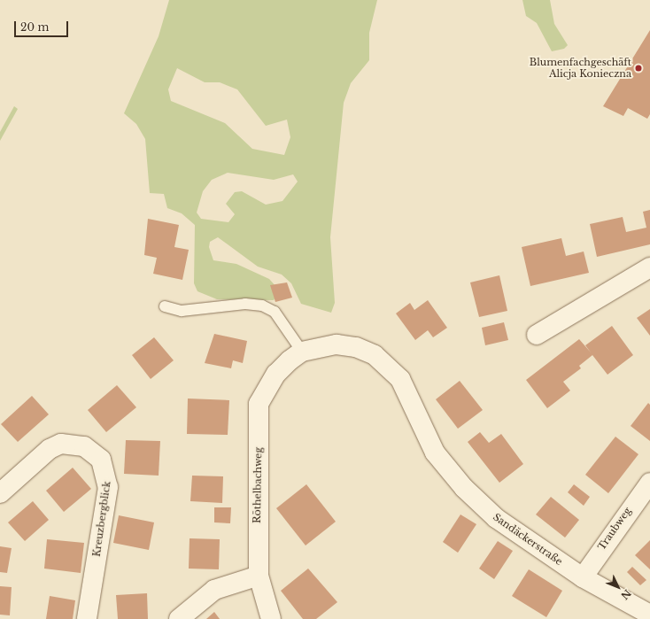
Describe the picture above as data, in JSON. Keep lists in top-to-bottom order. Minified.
{"streets":{"street":["Röthelbachweg","Kreuzbergblick","Traubweg","Sandäckerstraße"]},"crossings":[["Röthelbachweg","Sandäckerstraße"],["Traubweg","Sandäckerstraße"]],"places":["Blumenfachgeschäft Alicja Konieczna"],"scale_bar":"20 m","north":"bottom right"}
